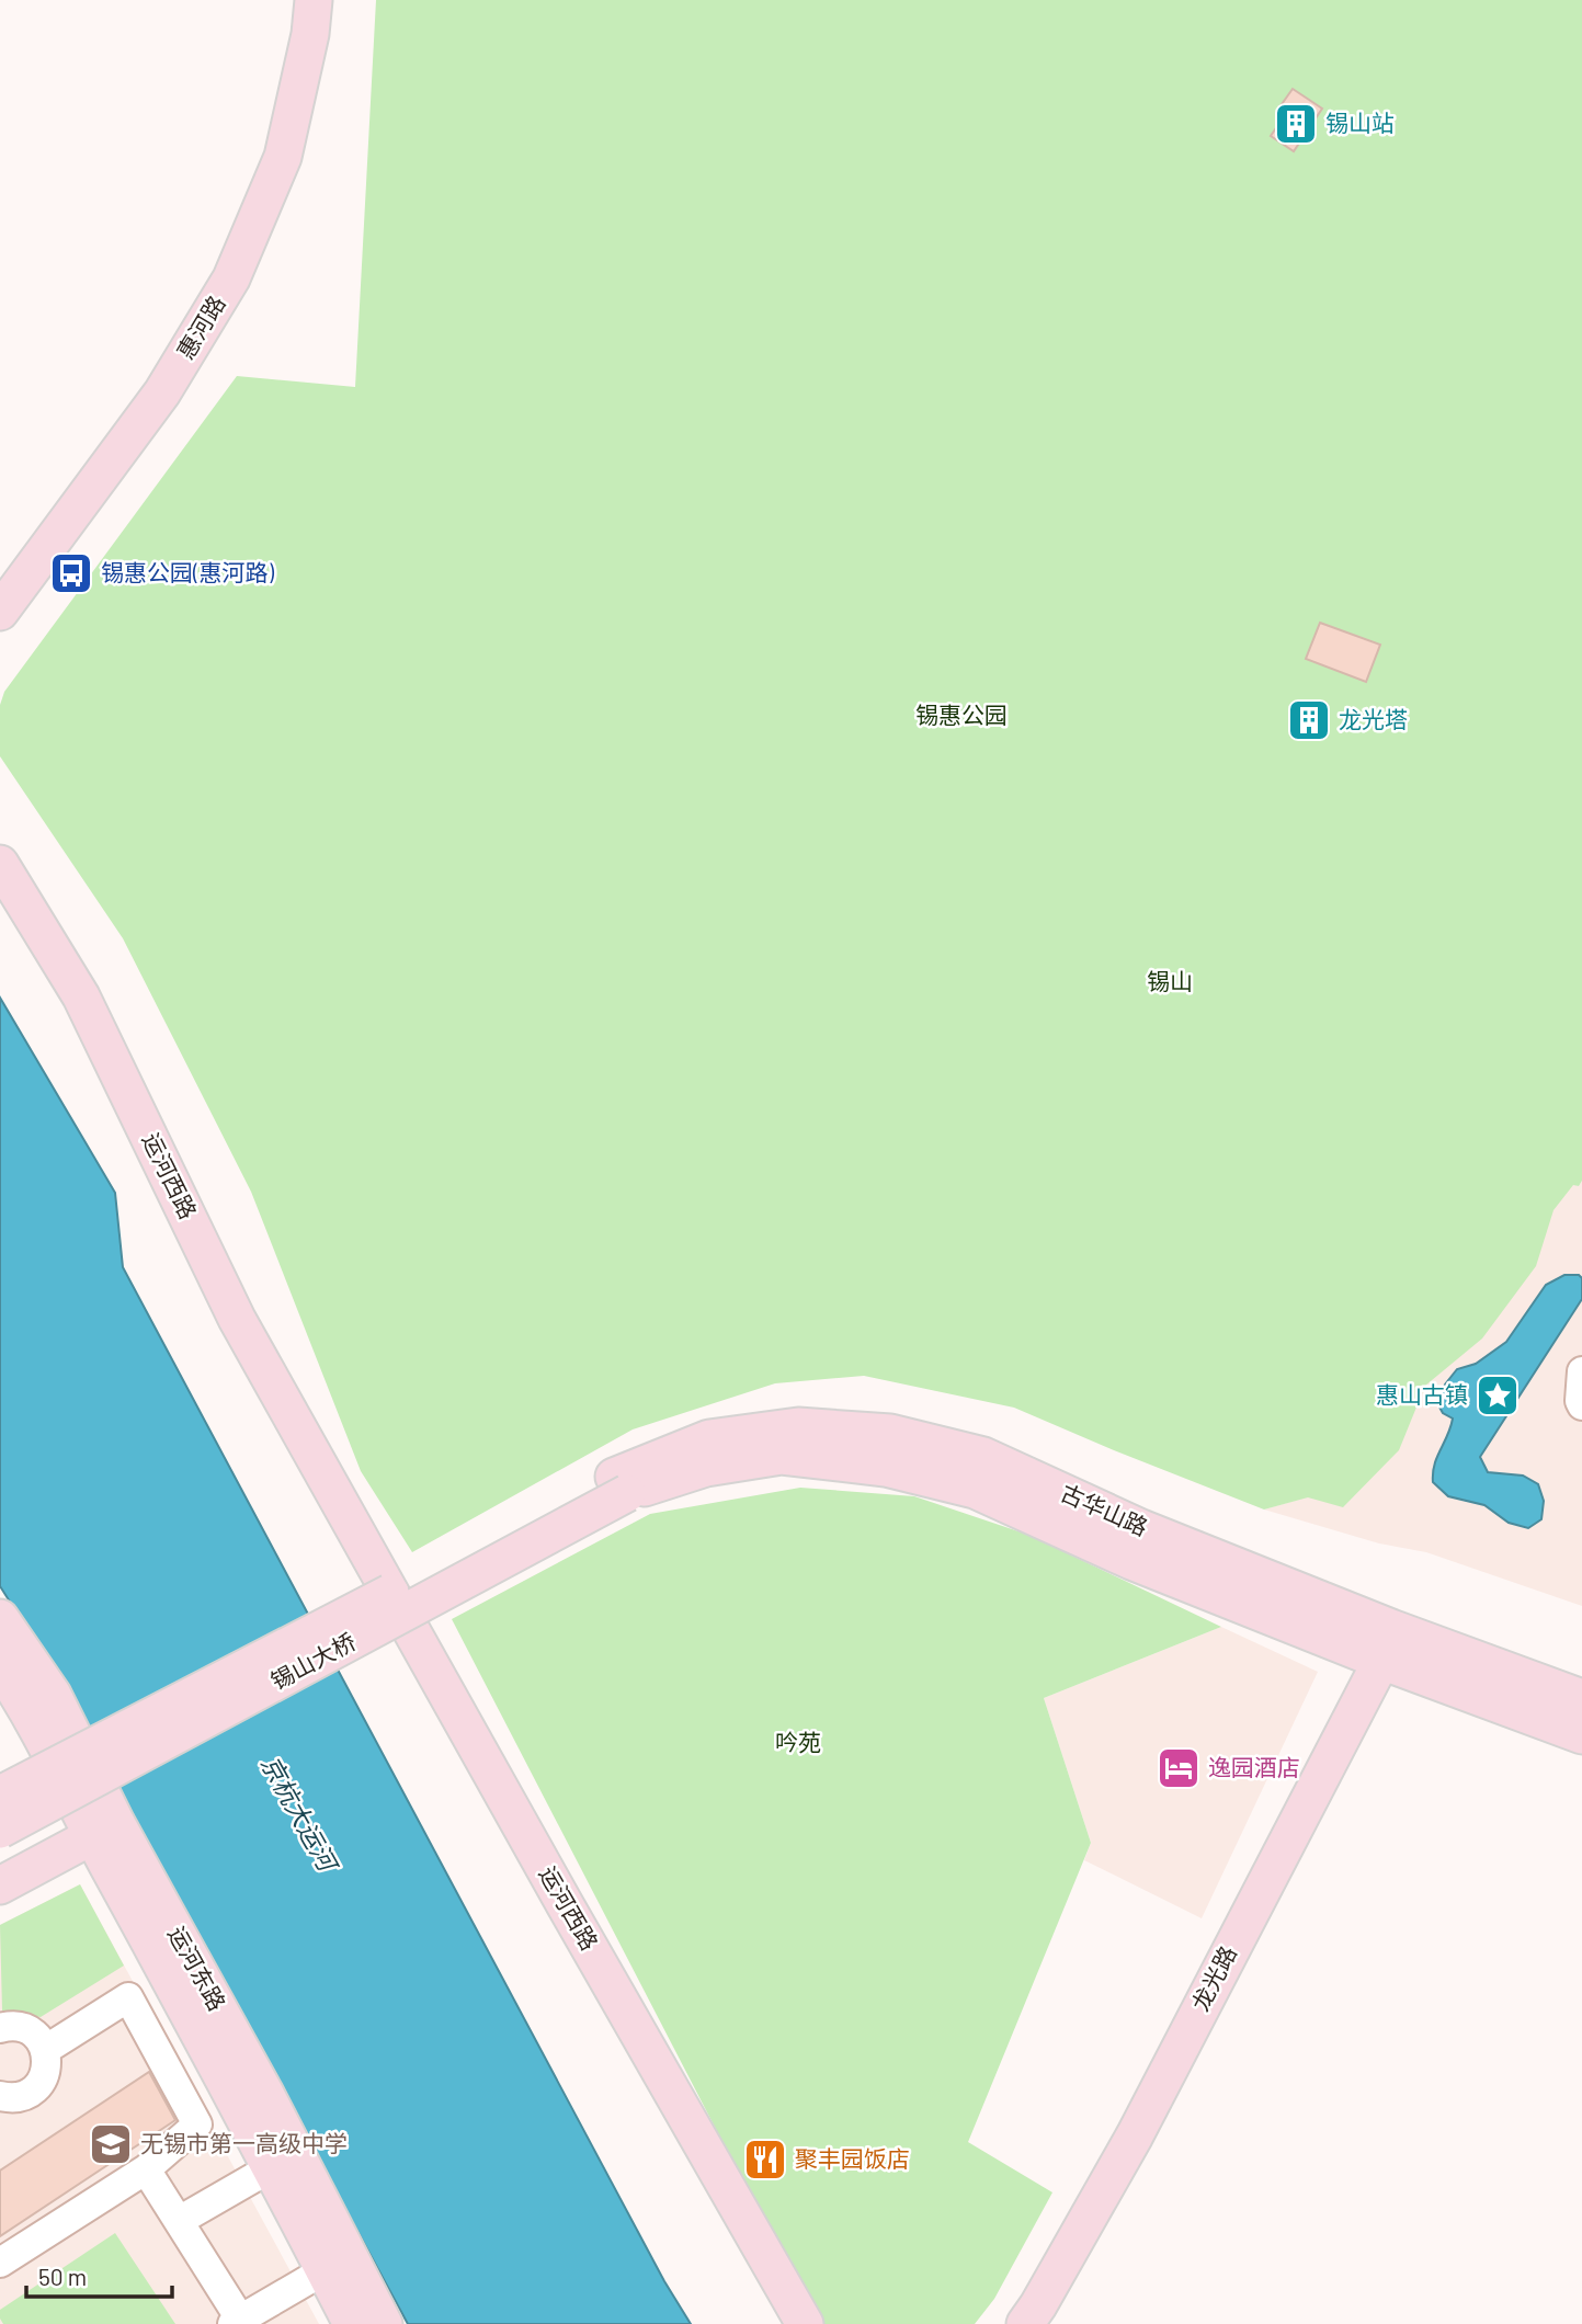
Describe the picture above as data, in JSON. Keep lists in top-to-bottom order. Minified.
{"streets":{"main road":["惠河路","运河西路","古华山路","锡山大桥","运河东路","龙光路"]},"crossings":[["古华山路","锡山大桥"],["古华山路","龙光路"]],"water":["京杭大运河"],"parks":["锡惠公园","锡山","吟苑"],"places":{"building":["锡山站","龙光塔"],"bus stop":["锡惠公园(惠河路)"],"place":["惠山古镇"],"hotel":["逸园酒店"],"school or university":["无锡市第一高级中学"],"restaurant":["聚丰园饭店"]},"scale_bar":"50 m"}
